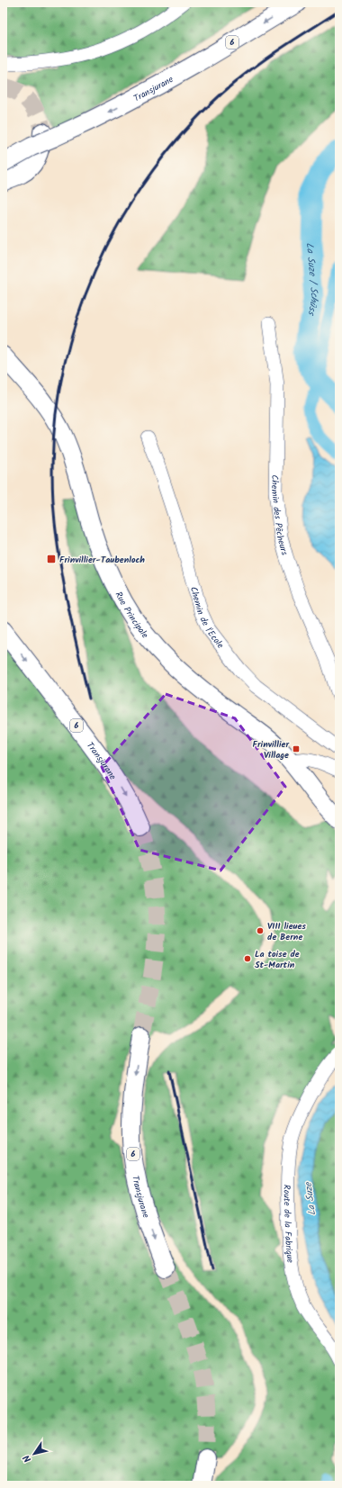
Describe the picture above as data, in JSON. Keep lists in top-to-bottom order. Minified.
{"streets":{"main road":["6","Transjurane","Rue Principale"],"street":["Chemin des Pêcheurs","Chemin de l'Ecole","Route de la Fabrique"]},"water":["La Suze / Schüss","La Suze"],"places":{"transit":["Frinvillier-Taubenloch","Frinvillier Village"],"other":["VIII lieues de Berne","La toise de St-Martin"]},"north":"bottom left"}
